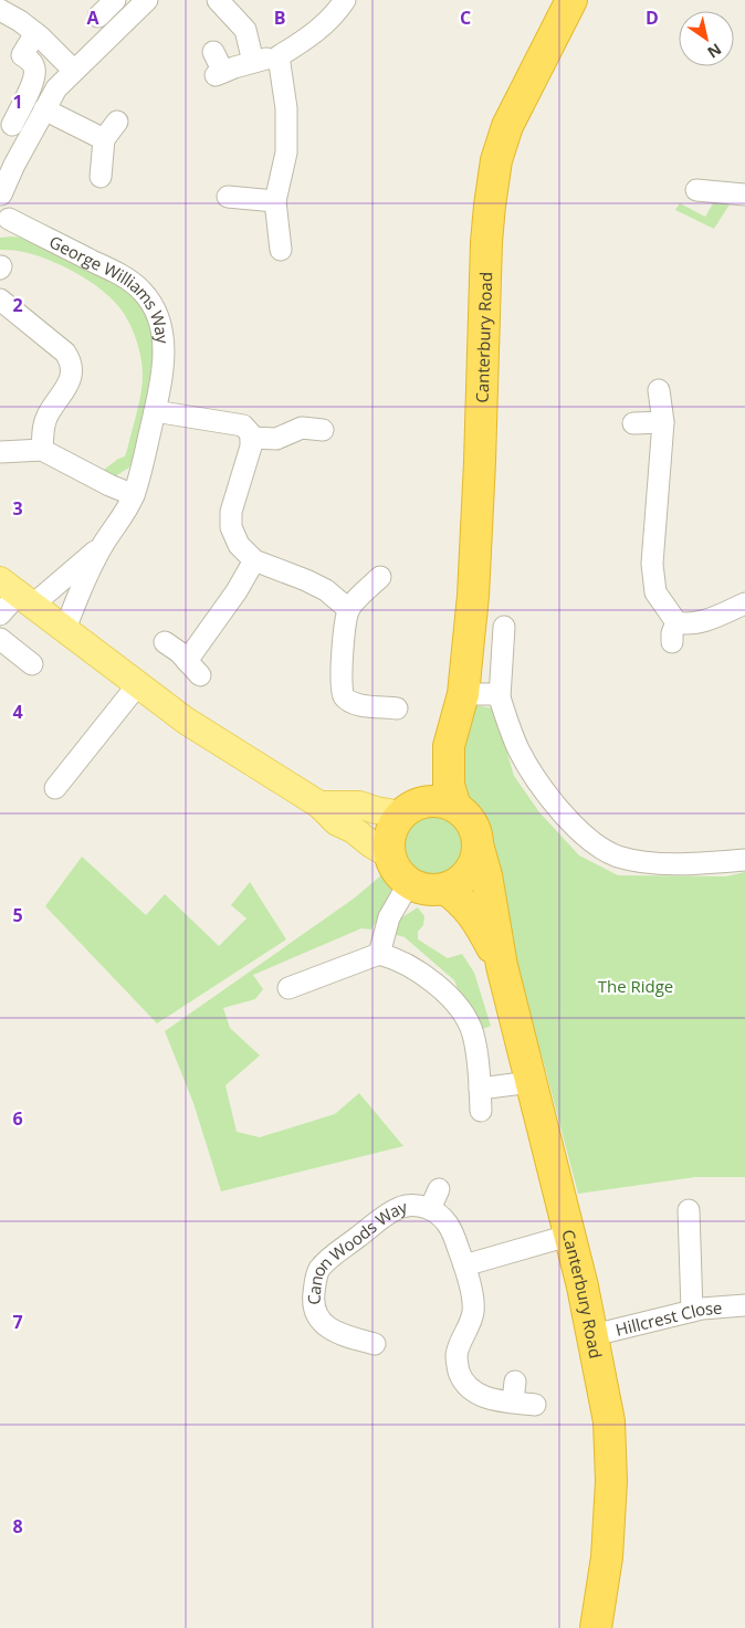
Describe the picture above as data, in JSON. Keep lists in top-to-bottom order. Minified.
{"streets":{"highway":["Canterbury Road"],"street":["George Williams Way","Canon Woods Way","Hillcrest Close"]},"crossings":[["Canterbury Road","Hillcrest Close"]],"parks":["The Ridge"],"north":"bottom right","grid":{"columns":["A","B","C","D"],"rows":["1","2","3","4","5","6","7","8"]}}
